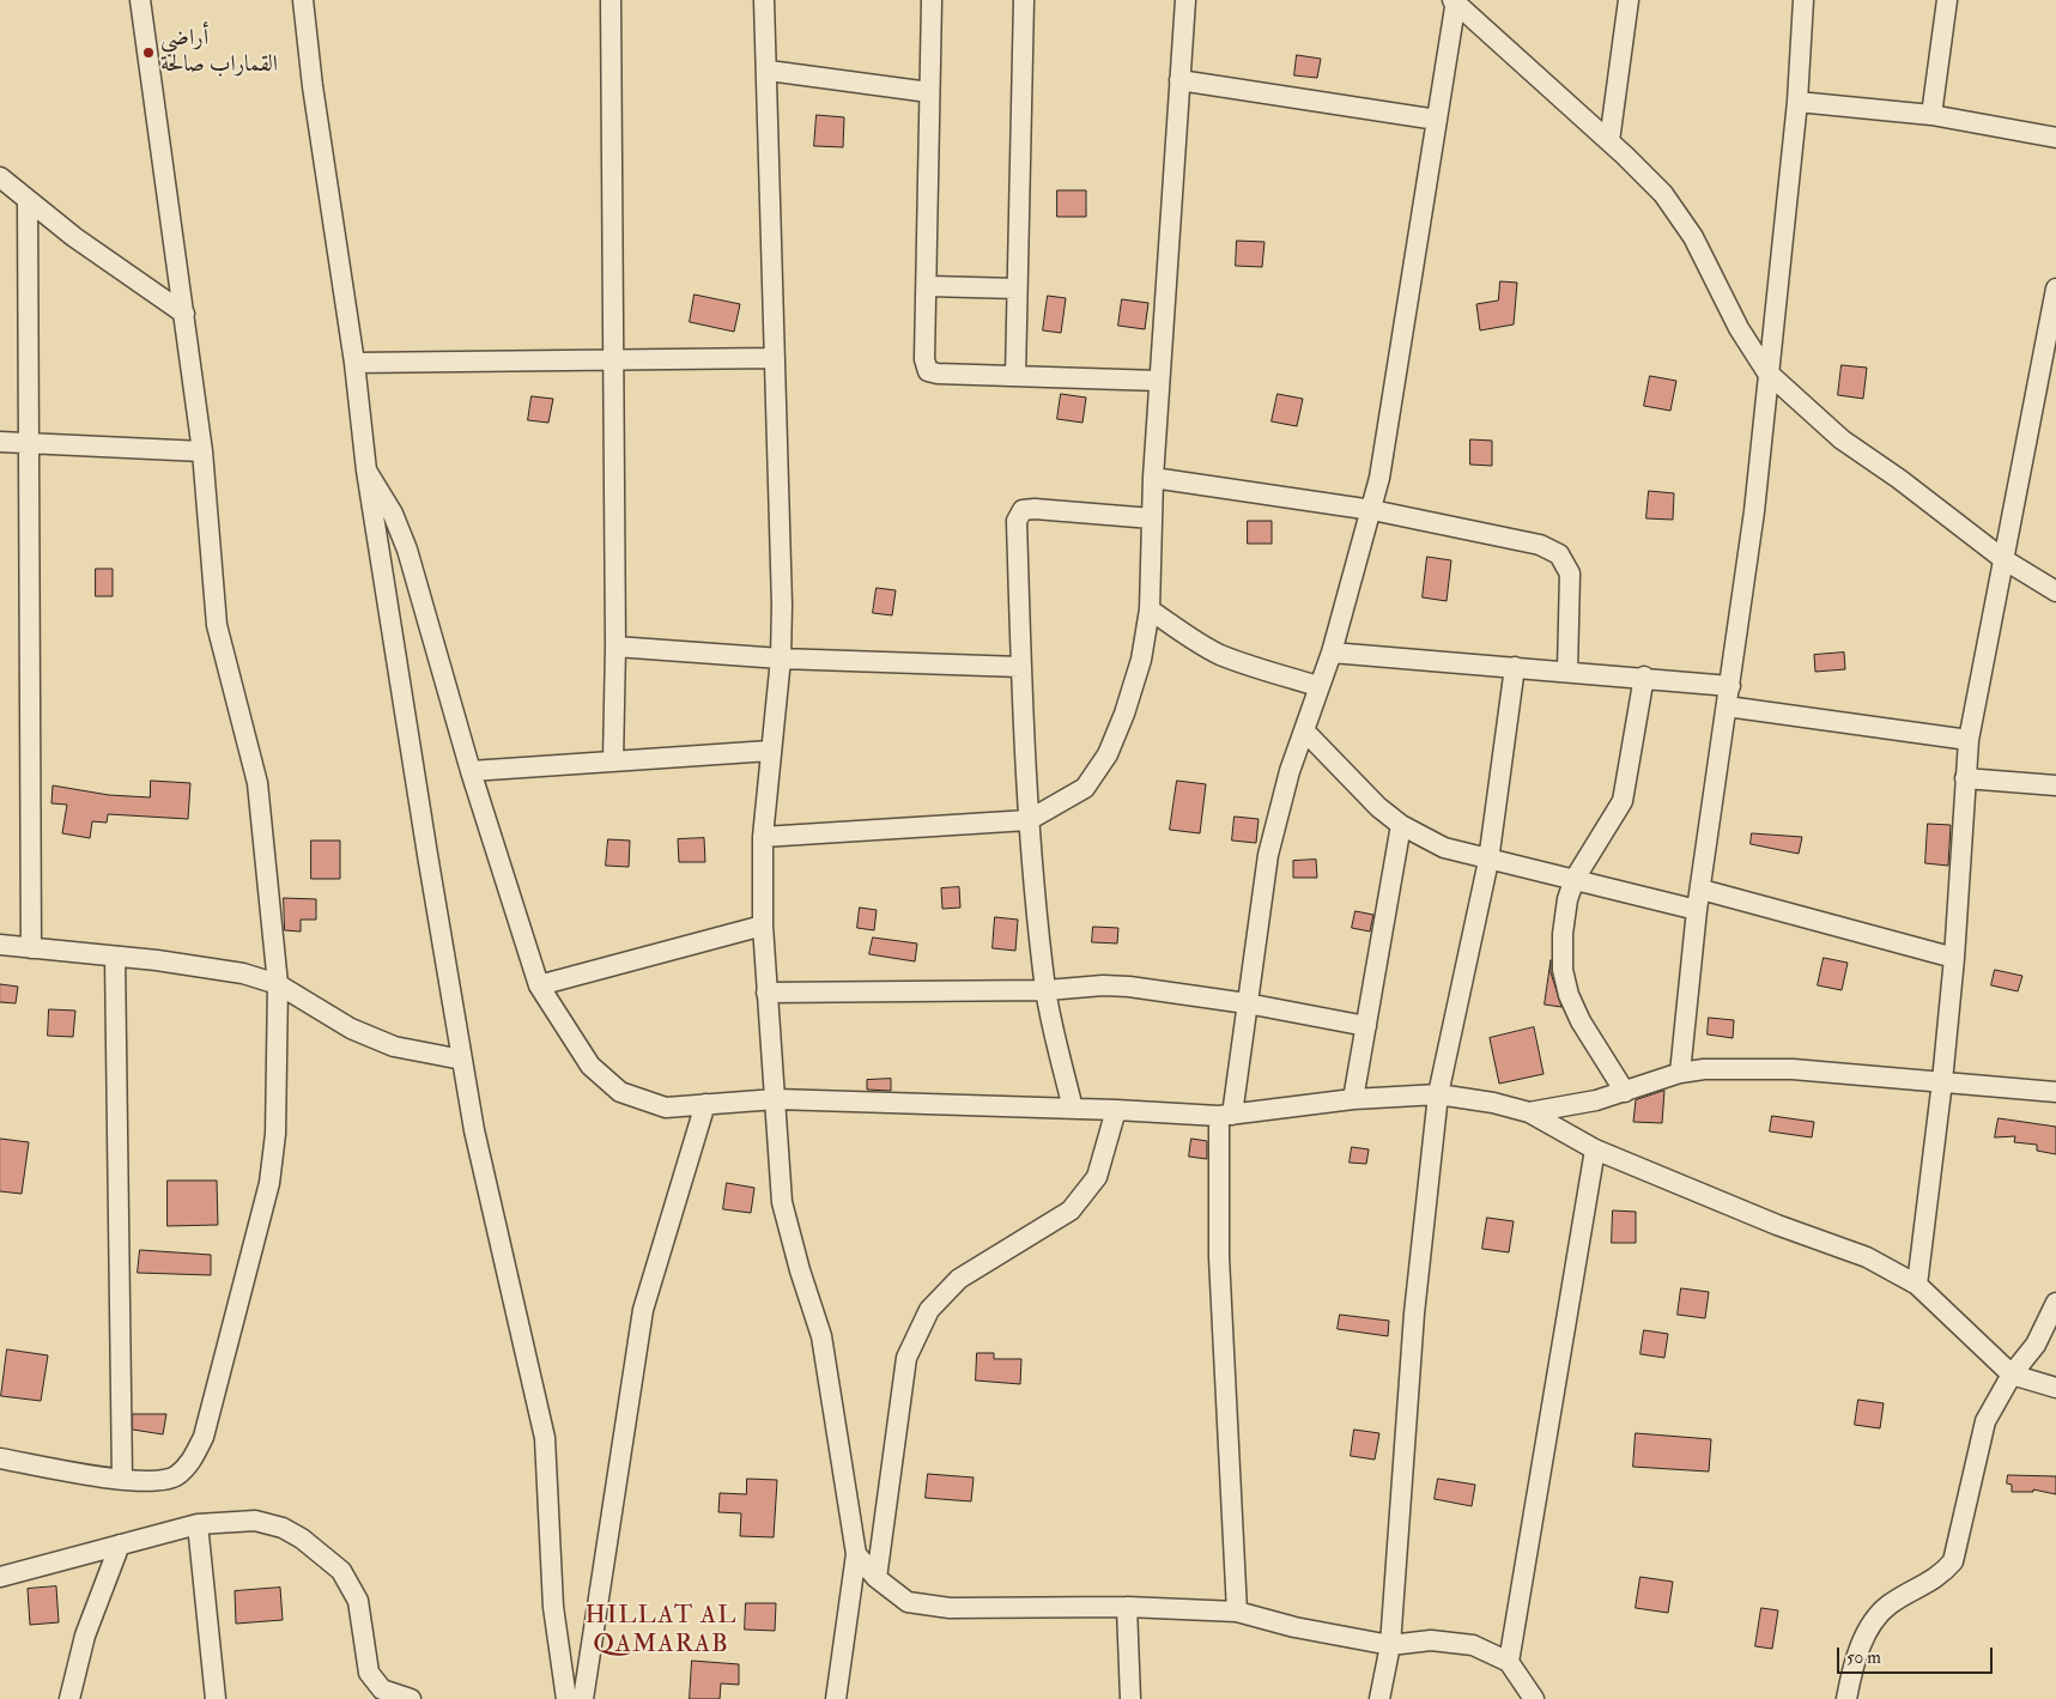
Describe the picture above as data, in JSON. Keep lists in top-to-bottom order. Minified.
{"districts":["HILLAT AL QAMARAB"],"places":["أراضي القماراب صالحة"],"scale_bar":"50 m"}
